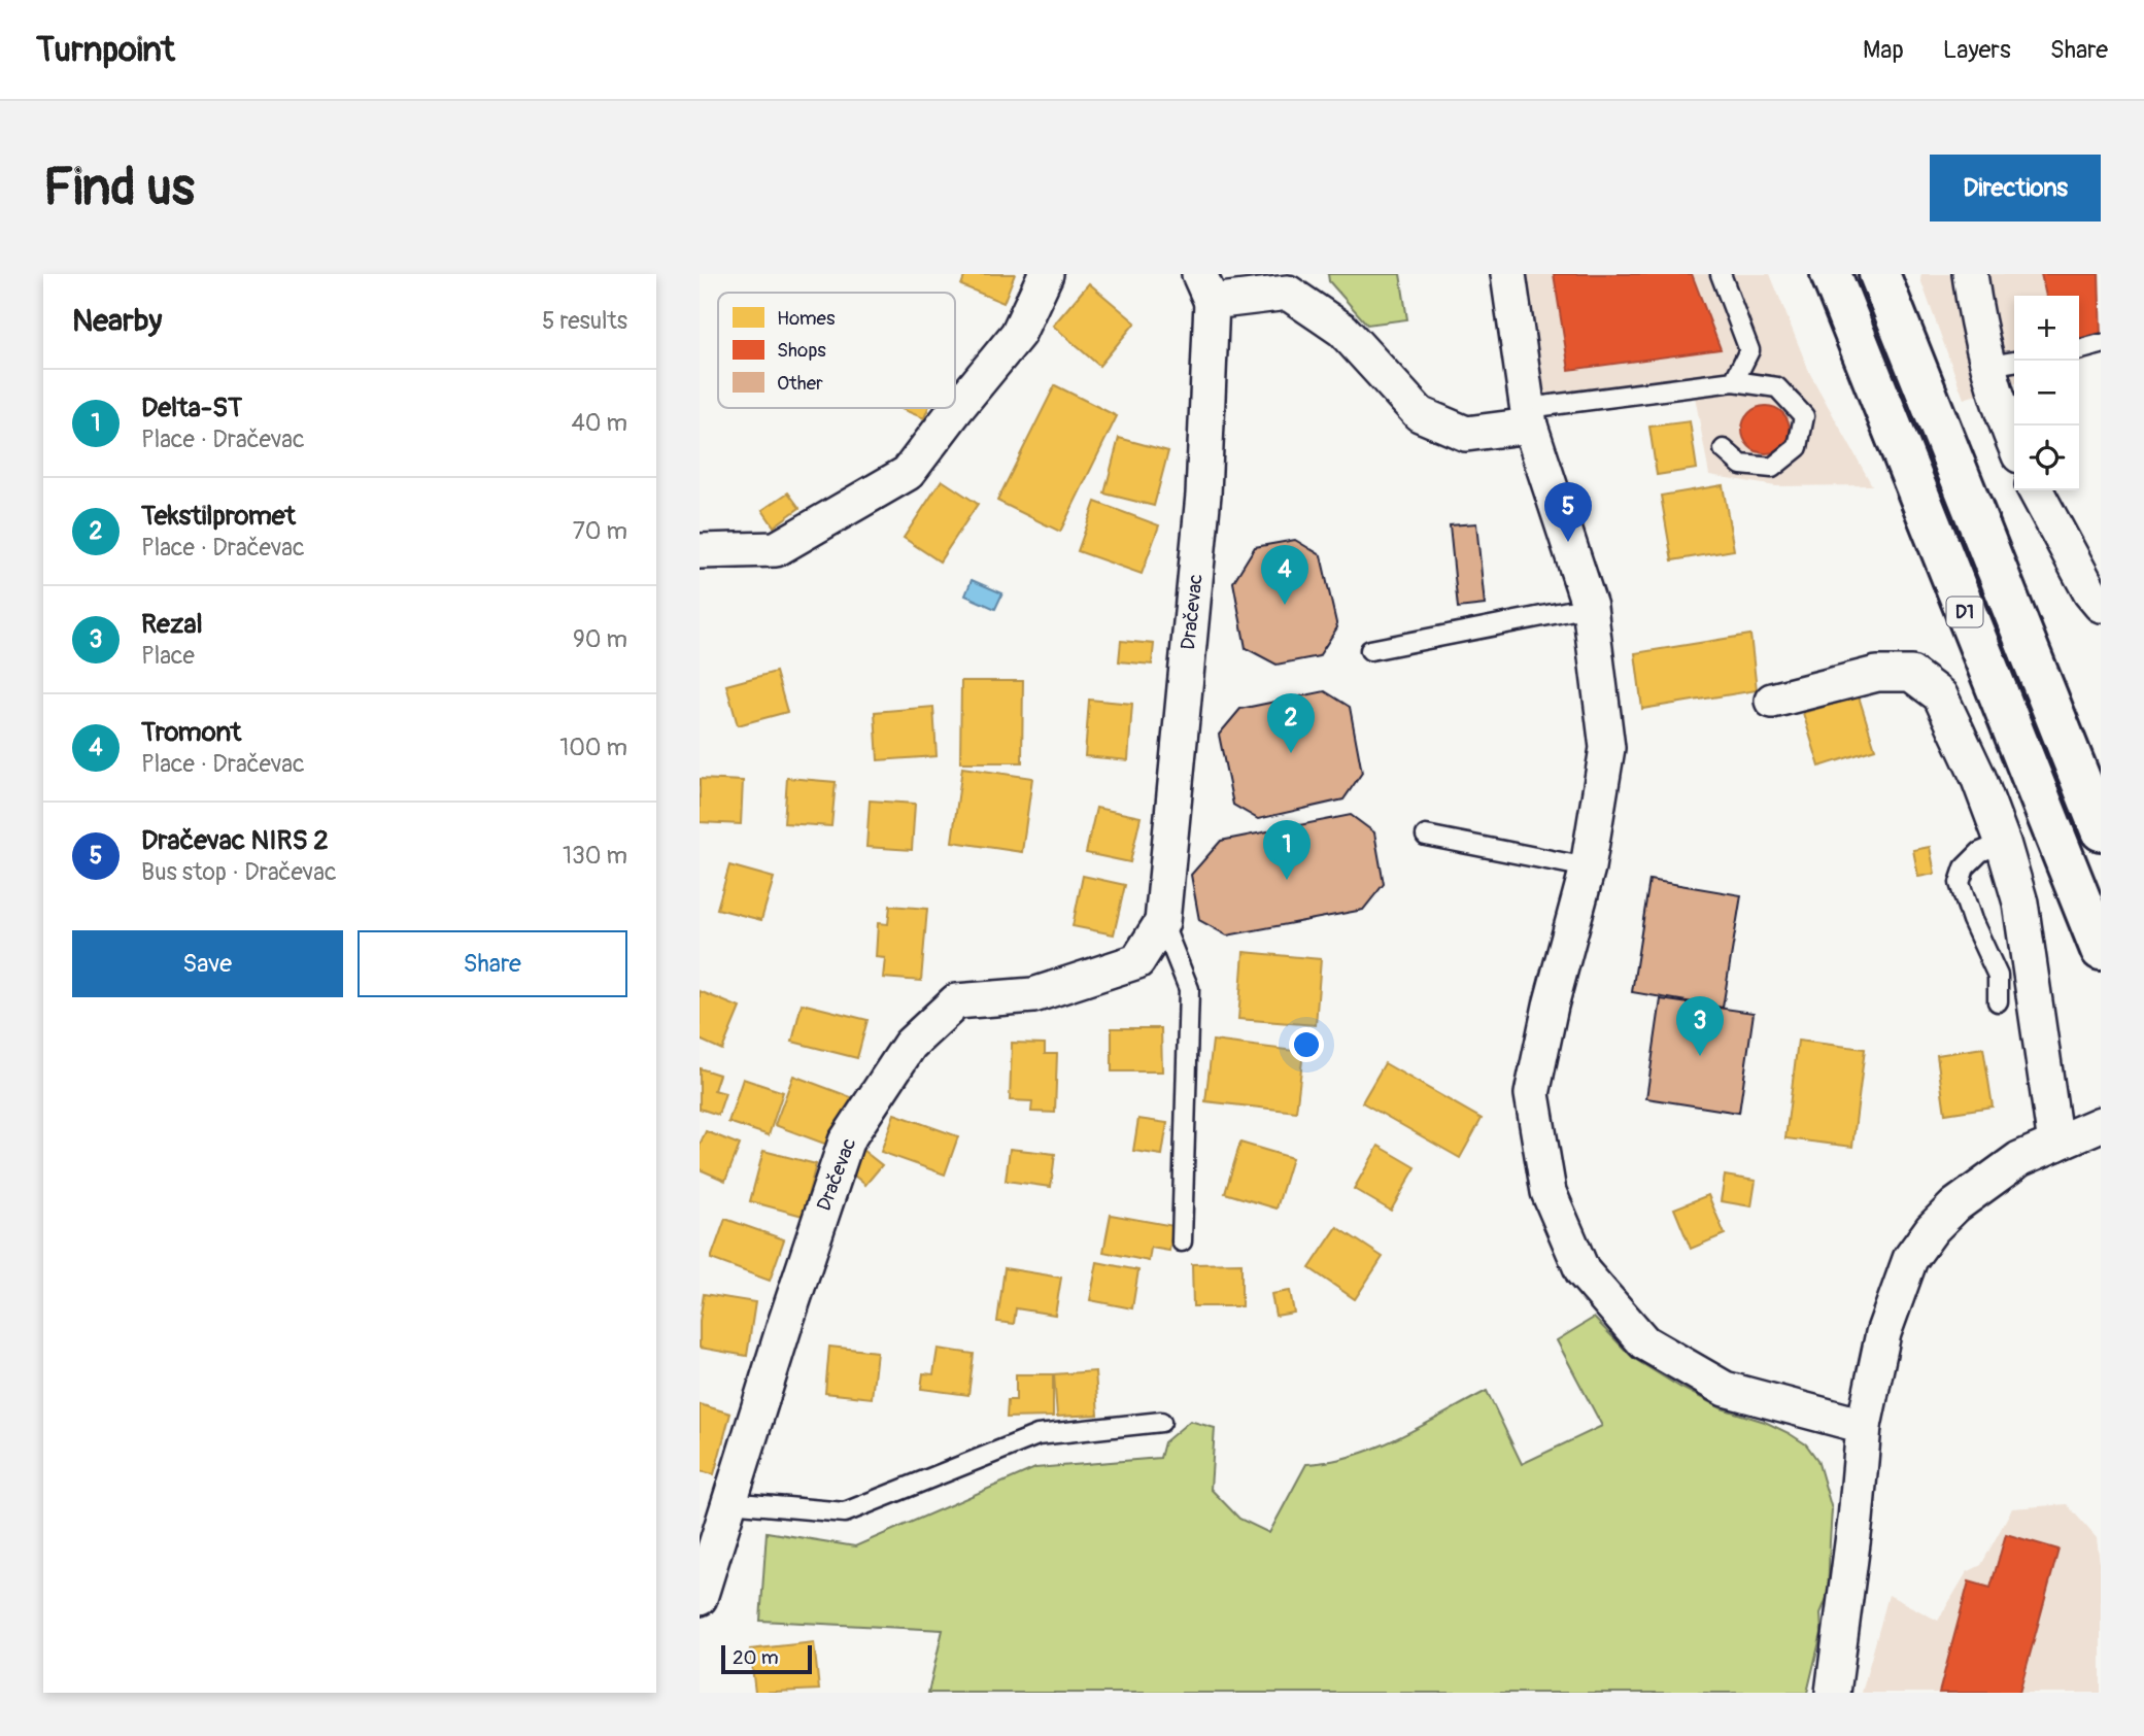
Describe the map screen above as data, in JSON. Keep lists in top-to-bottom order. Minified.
{"streets":{"highway":["D1"],"street":["Dračevac"]},"legend":["Homes","Shops","Other"],"scale_bar":"20 m","page":{"header":"Turnpoint","nav":["Map","Layers","Share"],"buttons":["Directions",["Save","Share"]],"title":"Find us","heading":["Nearby","5 results"],"map_buttons":["+","−"],"list":[{"mark":"1","name":"Delta-ST","note":"Place · Dračevac","value":"40 m"},{"mark":"2","name":"Tekstilpromet","note":"Place · Dračevac","value":"70 m"},{"mark":"3","name":"Rezal","note":"Place","value":"90 m"},{"mark":"4","name":"Tromont","note":"Place · Dračevac","value":"100 m"},{"mark":"5","name":"Dračevac NIRS 2","note":"Bus stop · Dračevac","value":"130 m"}],"pins":["5","4","2","1","3"],"scale":"20 m"}}
